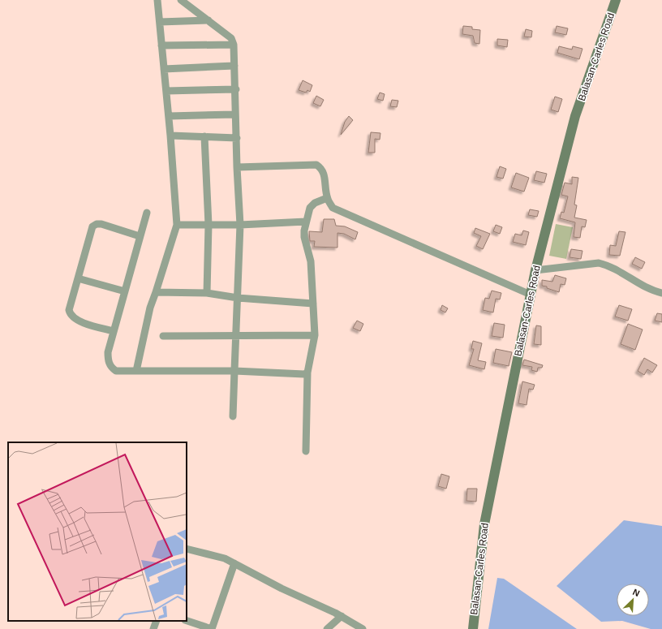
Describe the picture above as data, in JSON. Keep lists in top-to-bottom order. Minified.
{"streets":{"main road":["Balasan-Carles Road"]},"north":"top right"}
